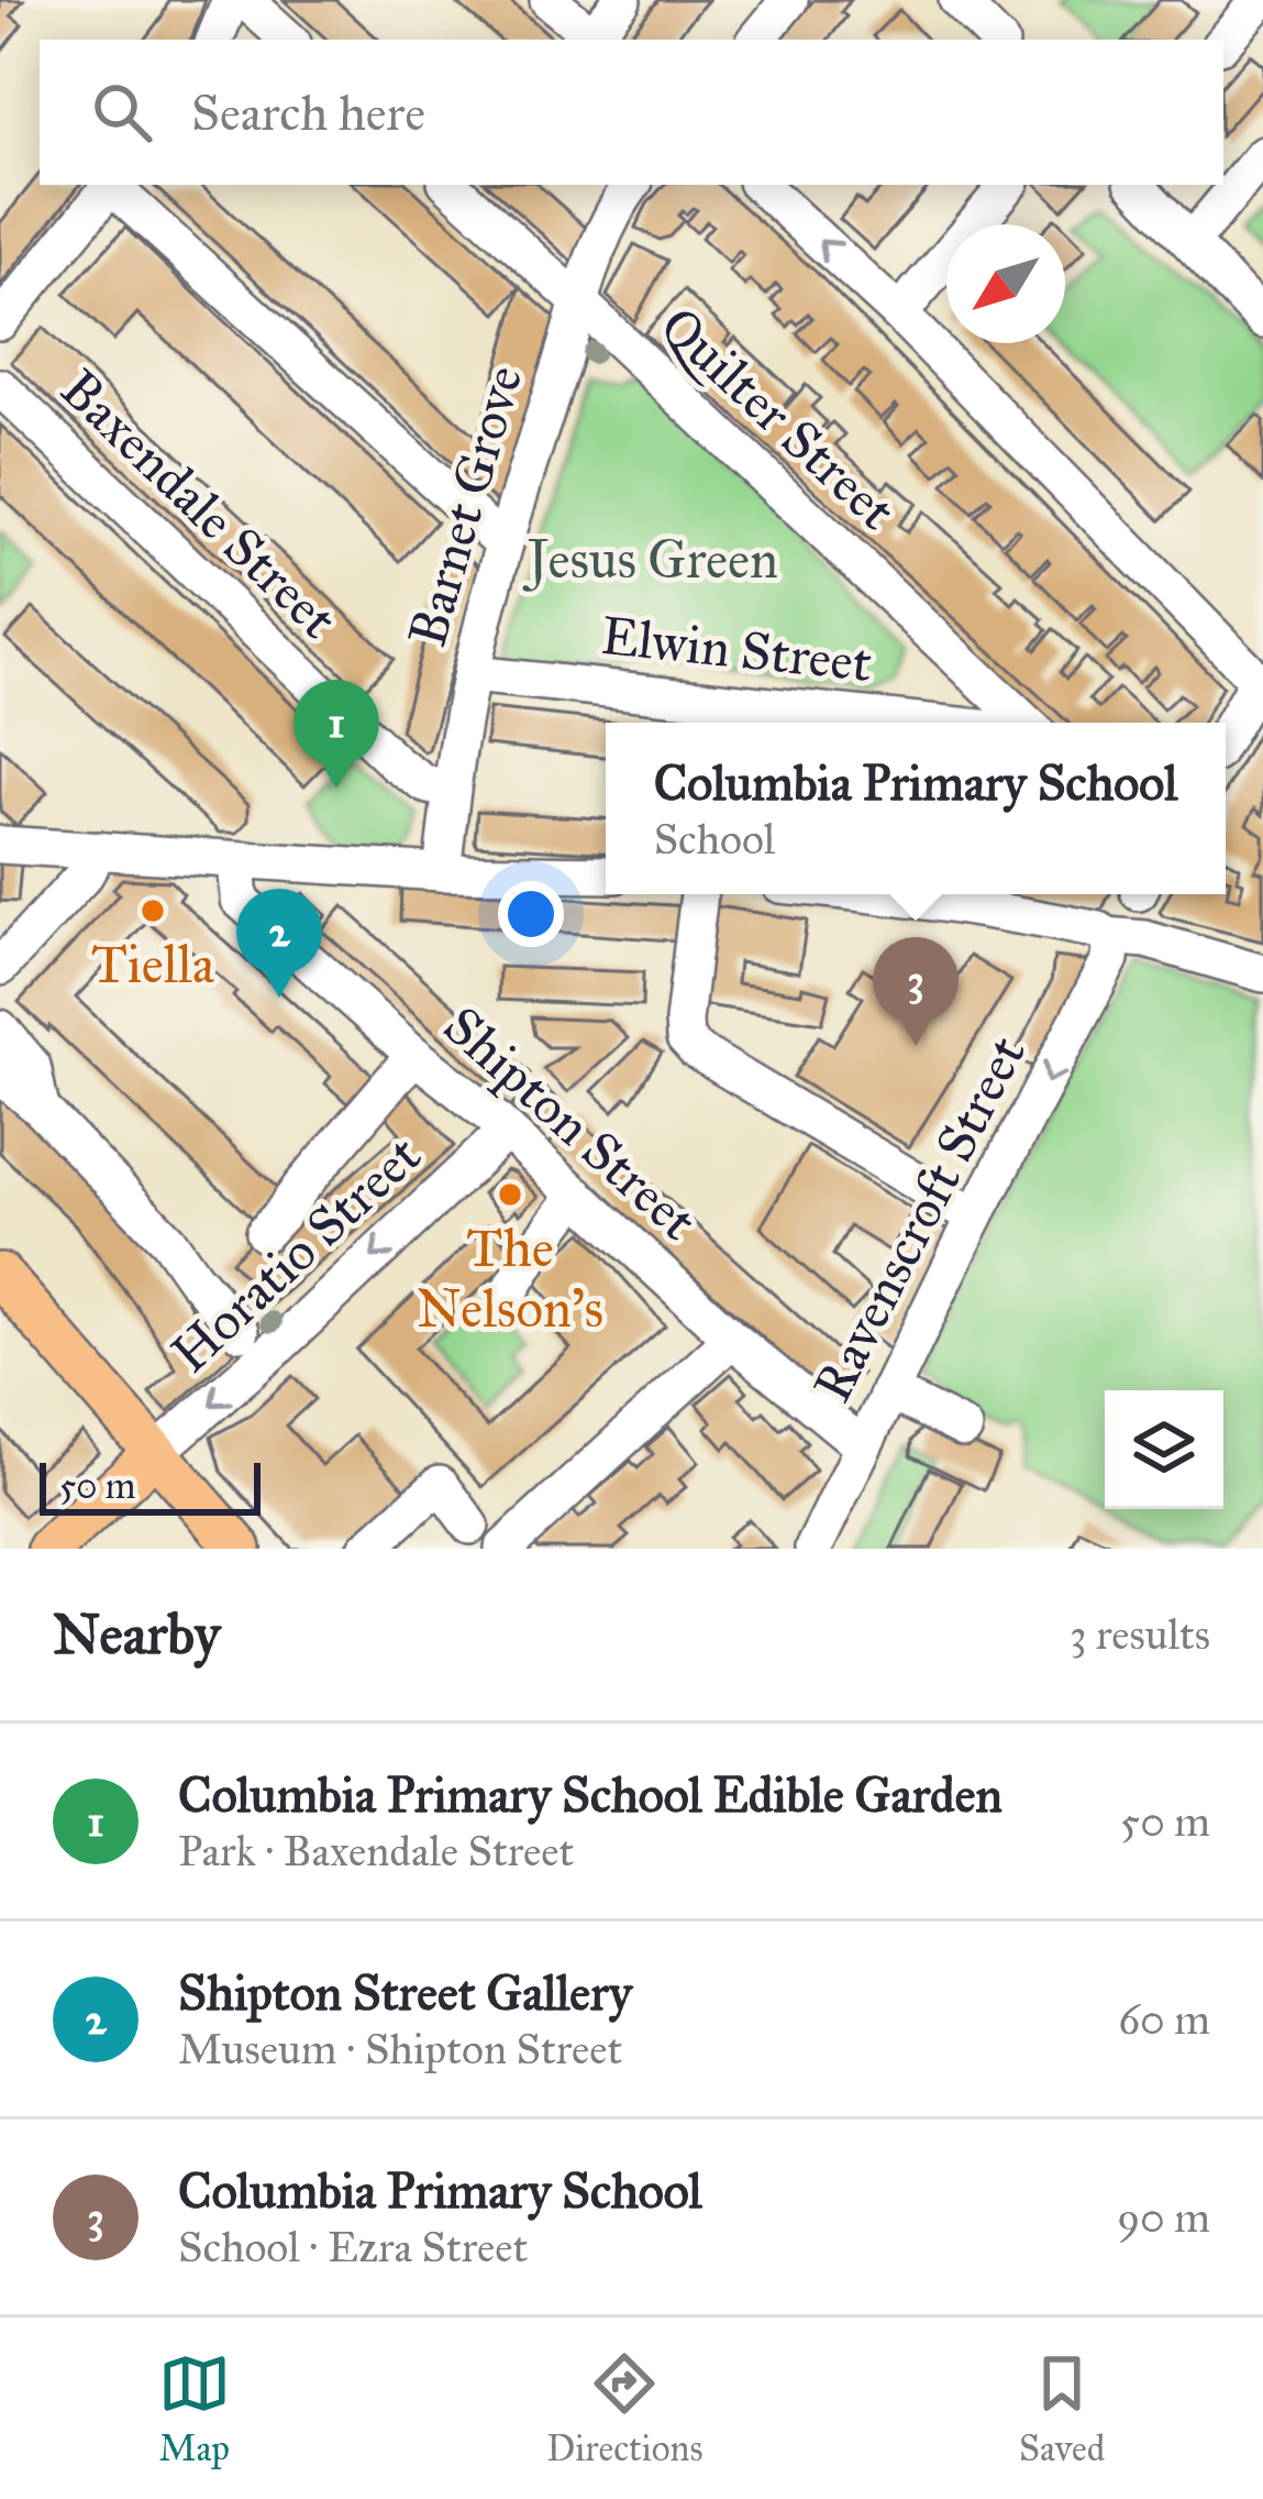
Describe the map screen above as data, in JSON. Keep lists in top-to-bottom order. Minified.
{"streets":{"street":["Quilter Street","Baxendale Street","Barnet Grove","Elwin Street","Shipton Street","Ravenscroft Street","Horatio Street"]},"crossings":[["Quilter Street","Barnet Grove"],["Baxendale Street","Barnet Grove"],["Barnet Grove","Elwin Street"],["Shipton Street","Ravenscroft Street"],["Shipton Street","Horatio Street"]],"one_way":["Ravenscroft Street"],"parks":["Jesus Green"],"places":["Tiella","The Nelson's"],"scale_bar":"50 m","north":"bottom left","page":{"search":"Search here","pins":["1","2","3"],"popup":["Columbia Primary School","School"],"scale":"50 m","heading":["Nearby","3 results"],"list":[{"mark":"1","name":"Columbia Primary School Edible Garden","note":"Park · Baxendale Street","value":"50 m"},{"mark":"2","name":"Shipton Street Gallery","note":"Museum · Shipton Street","value":"60 m"},{"mark":"3","name":"Columbia Primary School","note":"School · Ezra Street","value":"90 m"}],"nav":["Map","Directions","Saved"]}}
